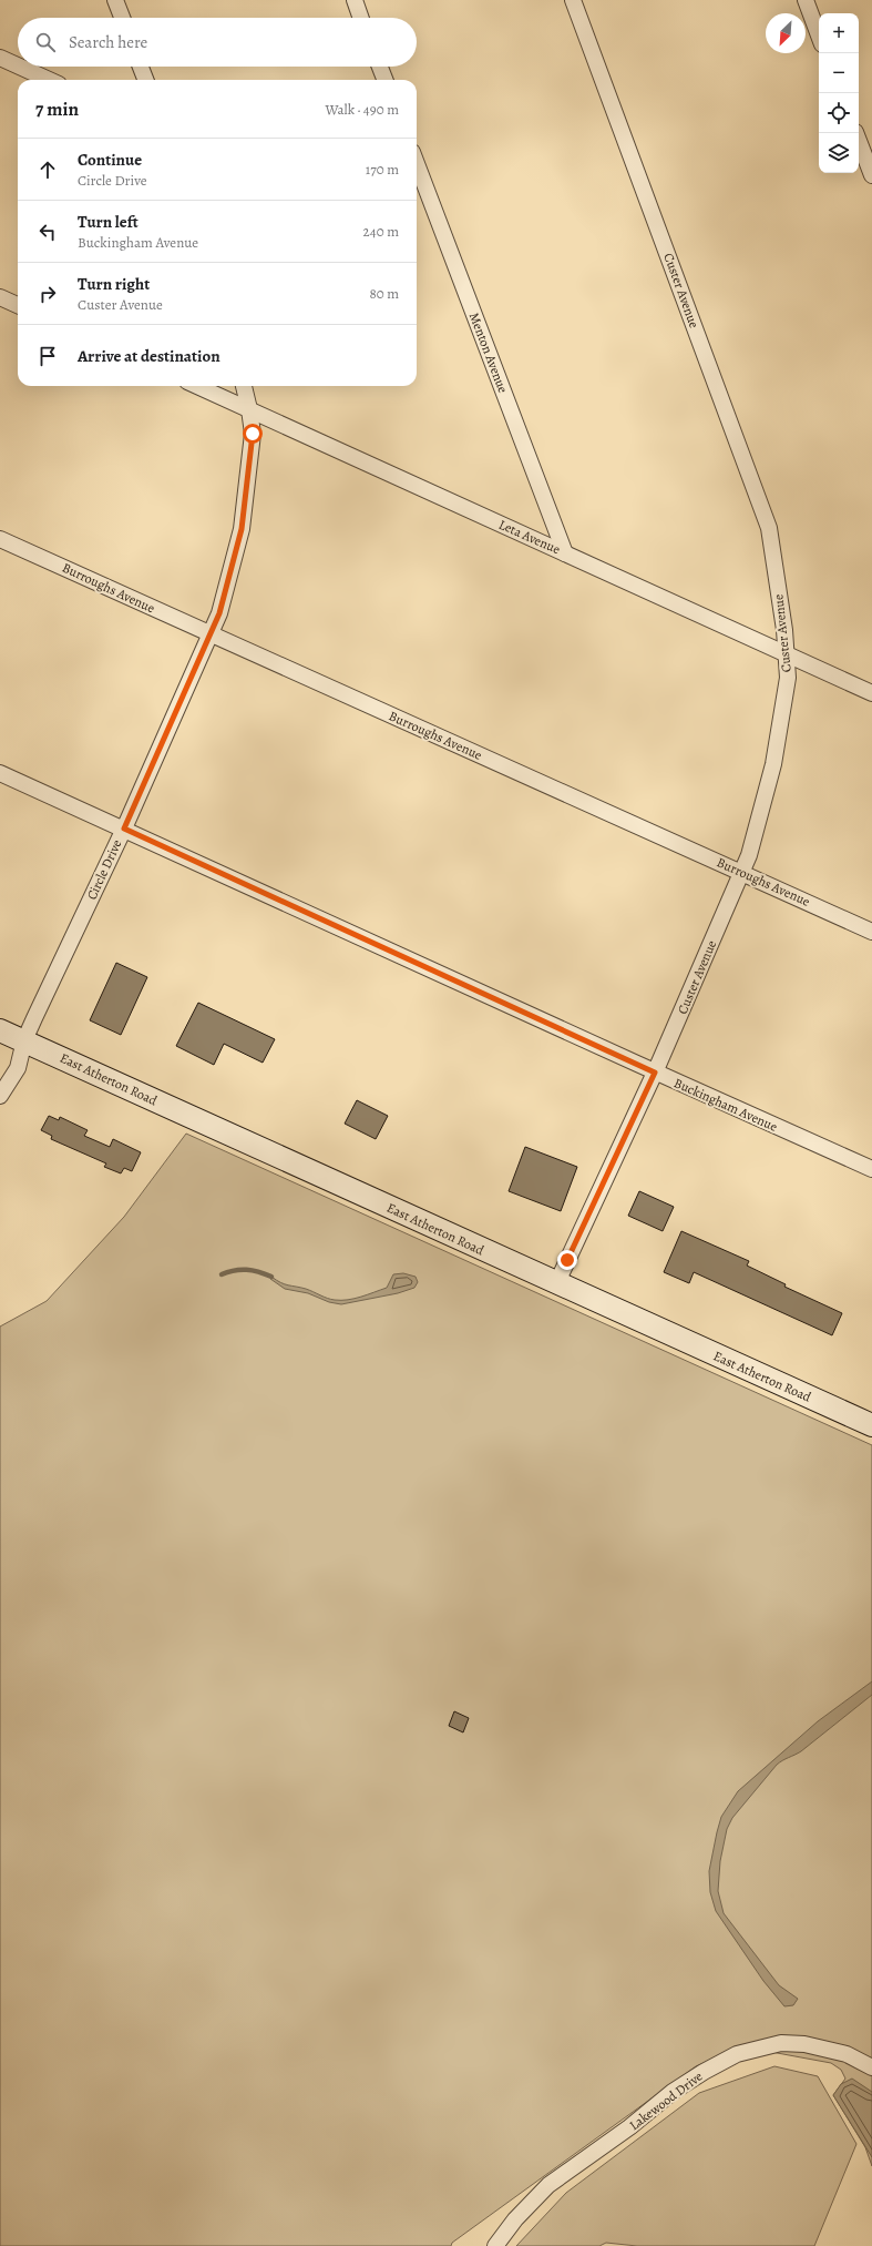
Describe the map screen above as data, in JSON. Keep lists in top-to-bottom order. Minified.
{"streets":{"street":["Custer Avenue","Menton Avenue","Leta Avenue","Burroughs Avenue","Circle Drive","East Atherton Road","Buckingham Avenue","Lakewood Drive"]},"crossings":[["Custer Avenue","Leta Avenue"],["Custer Avenue","Burroughs Avenue"],["Custer Avenue","East Atherton Road"],["Custer Avenue","Buckingham Avenue"],["Menton Avenue","Leta Avenue"],["Leta Avenue","Circle Drive"],["Burroughs Avenue","Circle Drive"],["Circle Drive","East Atherton Road"],["Circle Drive","Buckingham Avenue"]],"north":"bottom left","page":{"map_buttons":["+","−"],"search":"Search here","heading":["7 min","Walk · 490 m"],"list":[["Continue","Circle Drive","170 m"],["Turn left","Buckingham Avenue","240 m"],["Turn right","Custer Avenue","80 m"],"Arrive at destination"]}}
